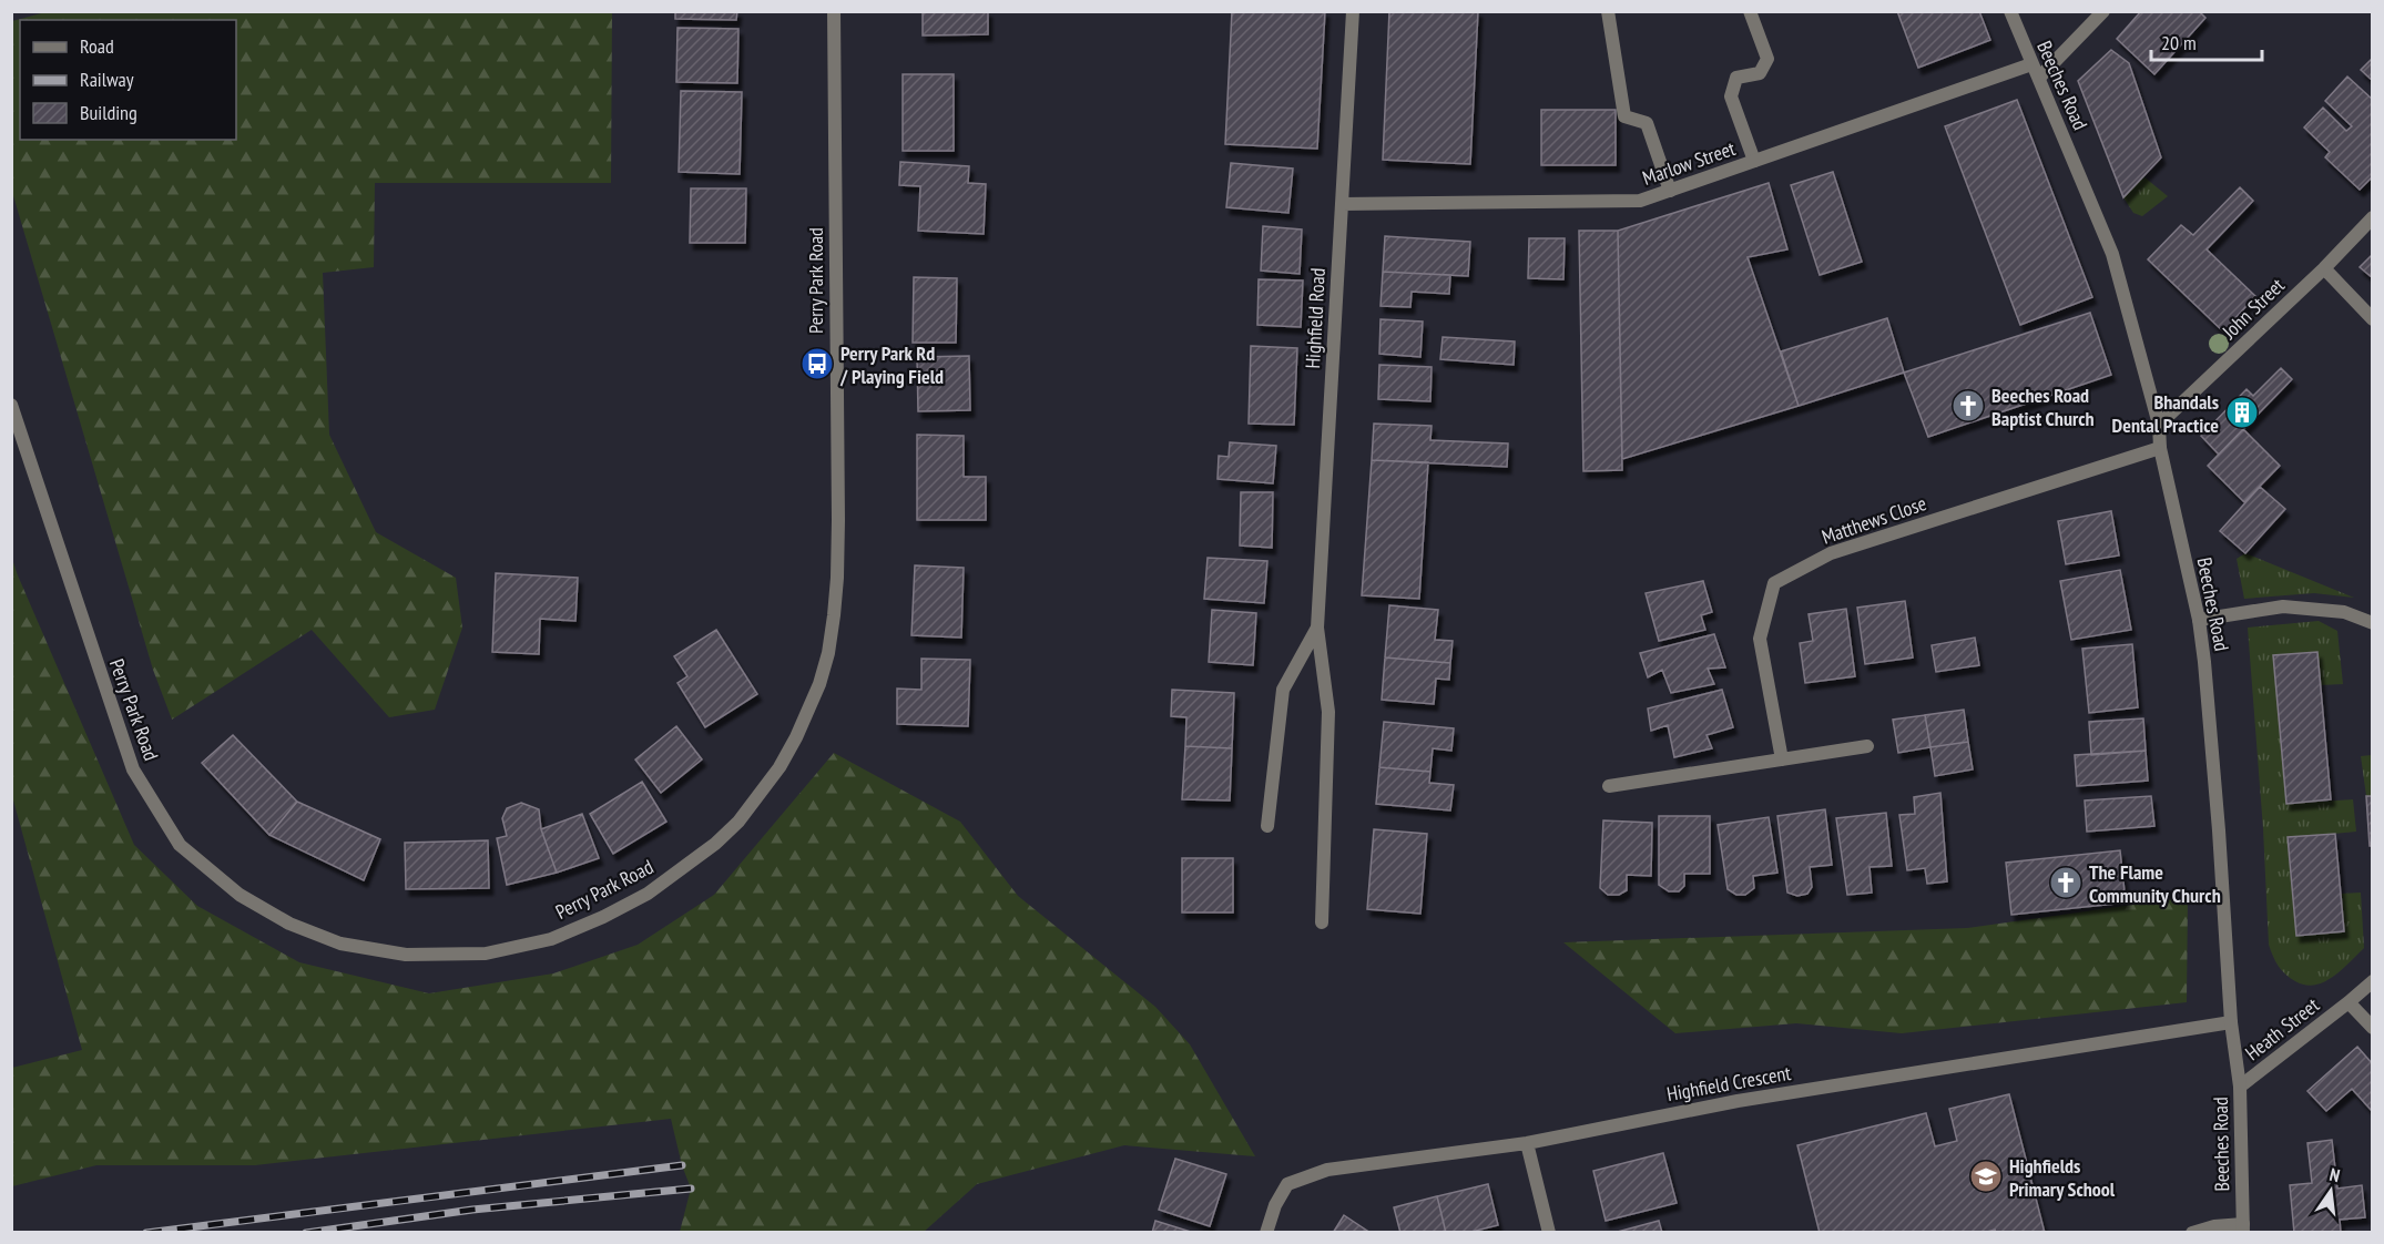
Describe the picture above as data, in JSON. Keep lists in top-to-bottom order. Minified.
{"streets":{"street":["Beeches Road","Marlow Street","Perry Park Road","John Street","Highfield Road","Matthews Close","Heath Street","Highfield Crescent"]},"crossings":[["Beeches Road","Marlow Street"],["Beeches Road","John Street"],["Beeches Road","Matthews Close"],["Beeches Road","Heath Street"],["Beeches Road","Highfield Crescent"],["Marlow Street","Highfield Road"]],"places":{"bus stop":["Perry Park Rd / Playing Field"],"church":["Beeches Road Baptist Church","The Flame Community Church"],"building":["Bhandals Dental Practice"],"school or university":["Highfields Primary School"]},"legend":["Road","Railway","Building"],"scale_bar":"20 m","north":"top"}
